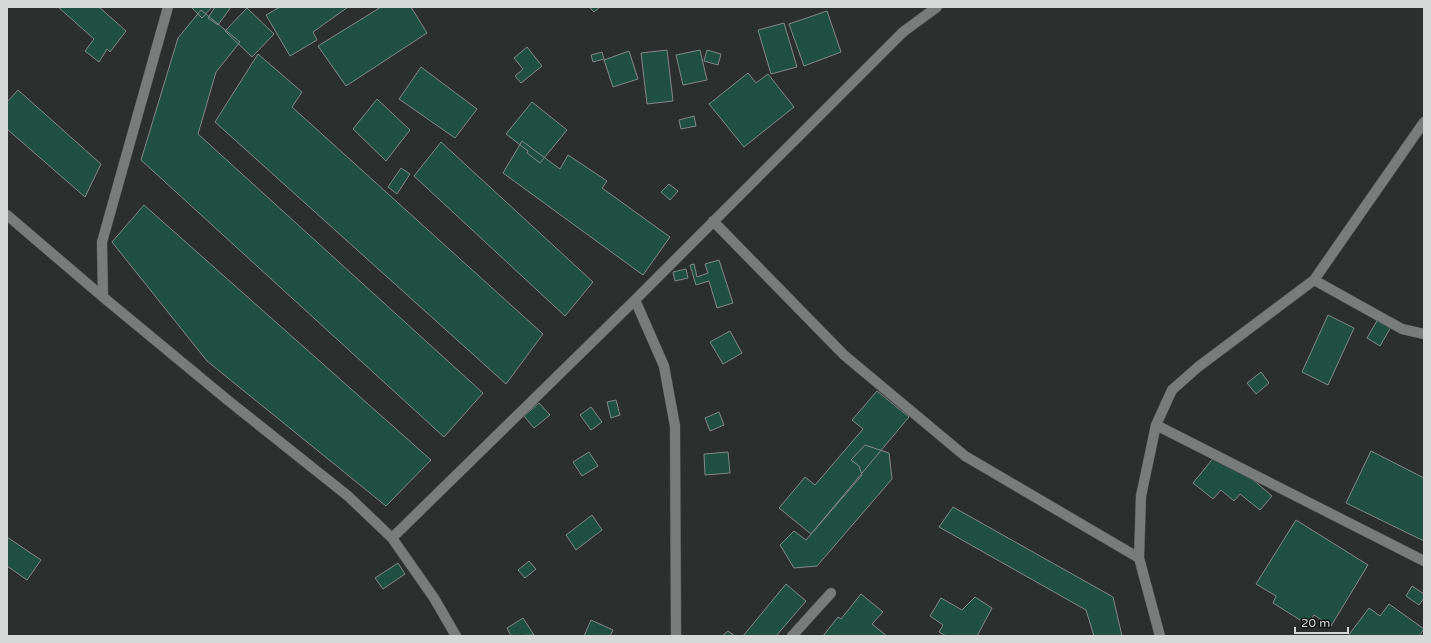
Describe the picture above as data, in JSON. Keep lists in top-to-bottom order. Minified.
{"scale_bar":"20 m"}
